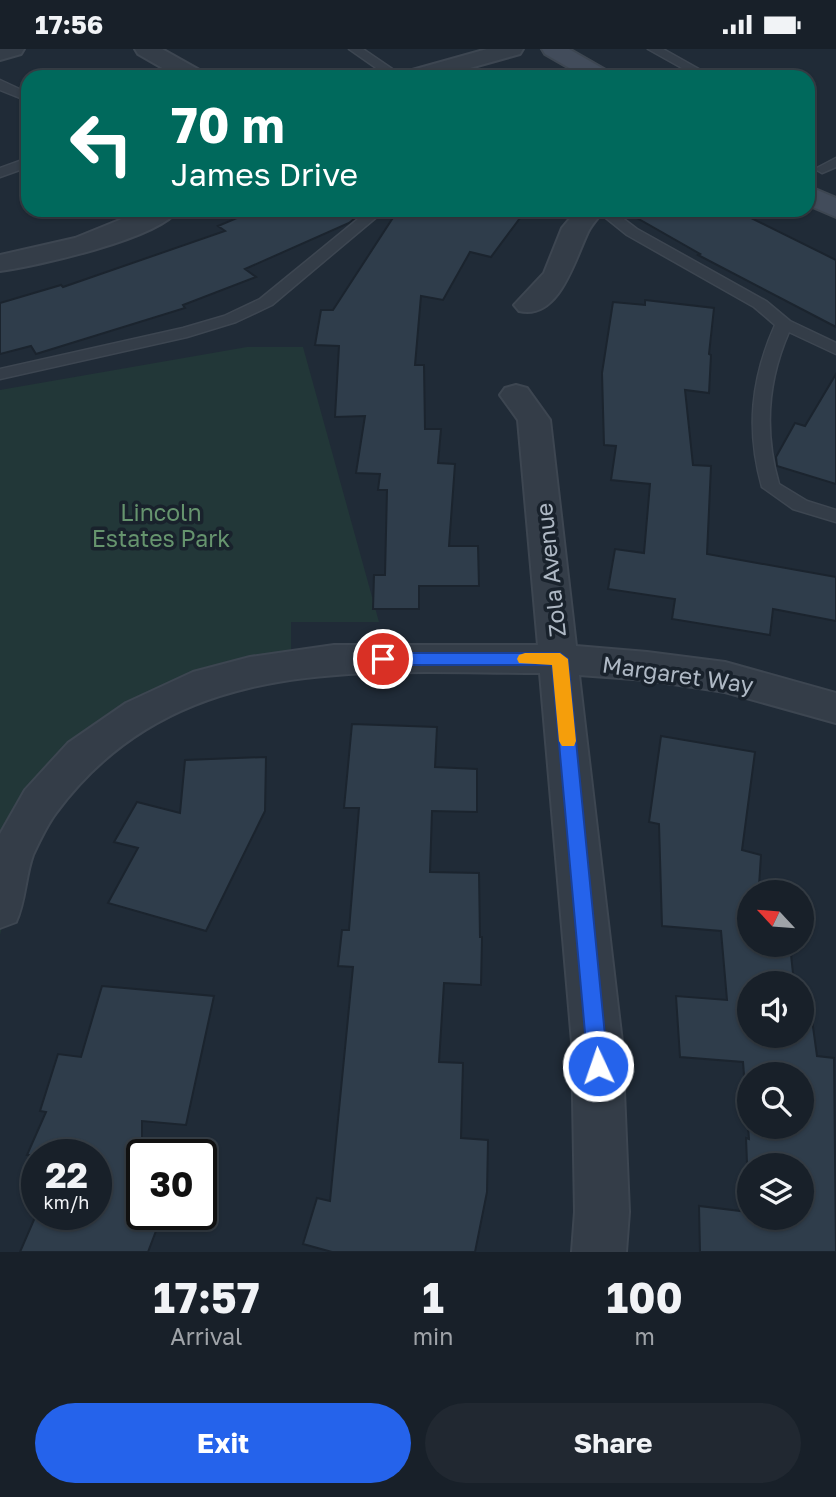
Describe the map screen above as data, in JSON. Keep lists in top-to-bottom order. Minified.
{"streets":{"street":["Zola Avenue","Margaret Way"]},"crossings":[["Zola Avenue","Margaret Way"]],"parks":["Lincoln Estates Park"],"north":"top left","page":{"status":"17:56","turn":["70 m","James Drive"],"speed":"22 km/h","limit":"30","eta":["17:57","Arrival","1","min","100","m"],"buttons":["Exit","Share"]}}
